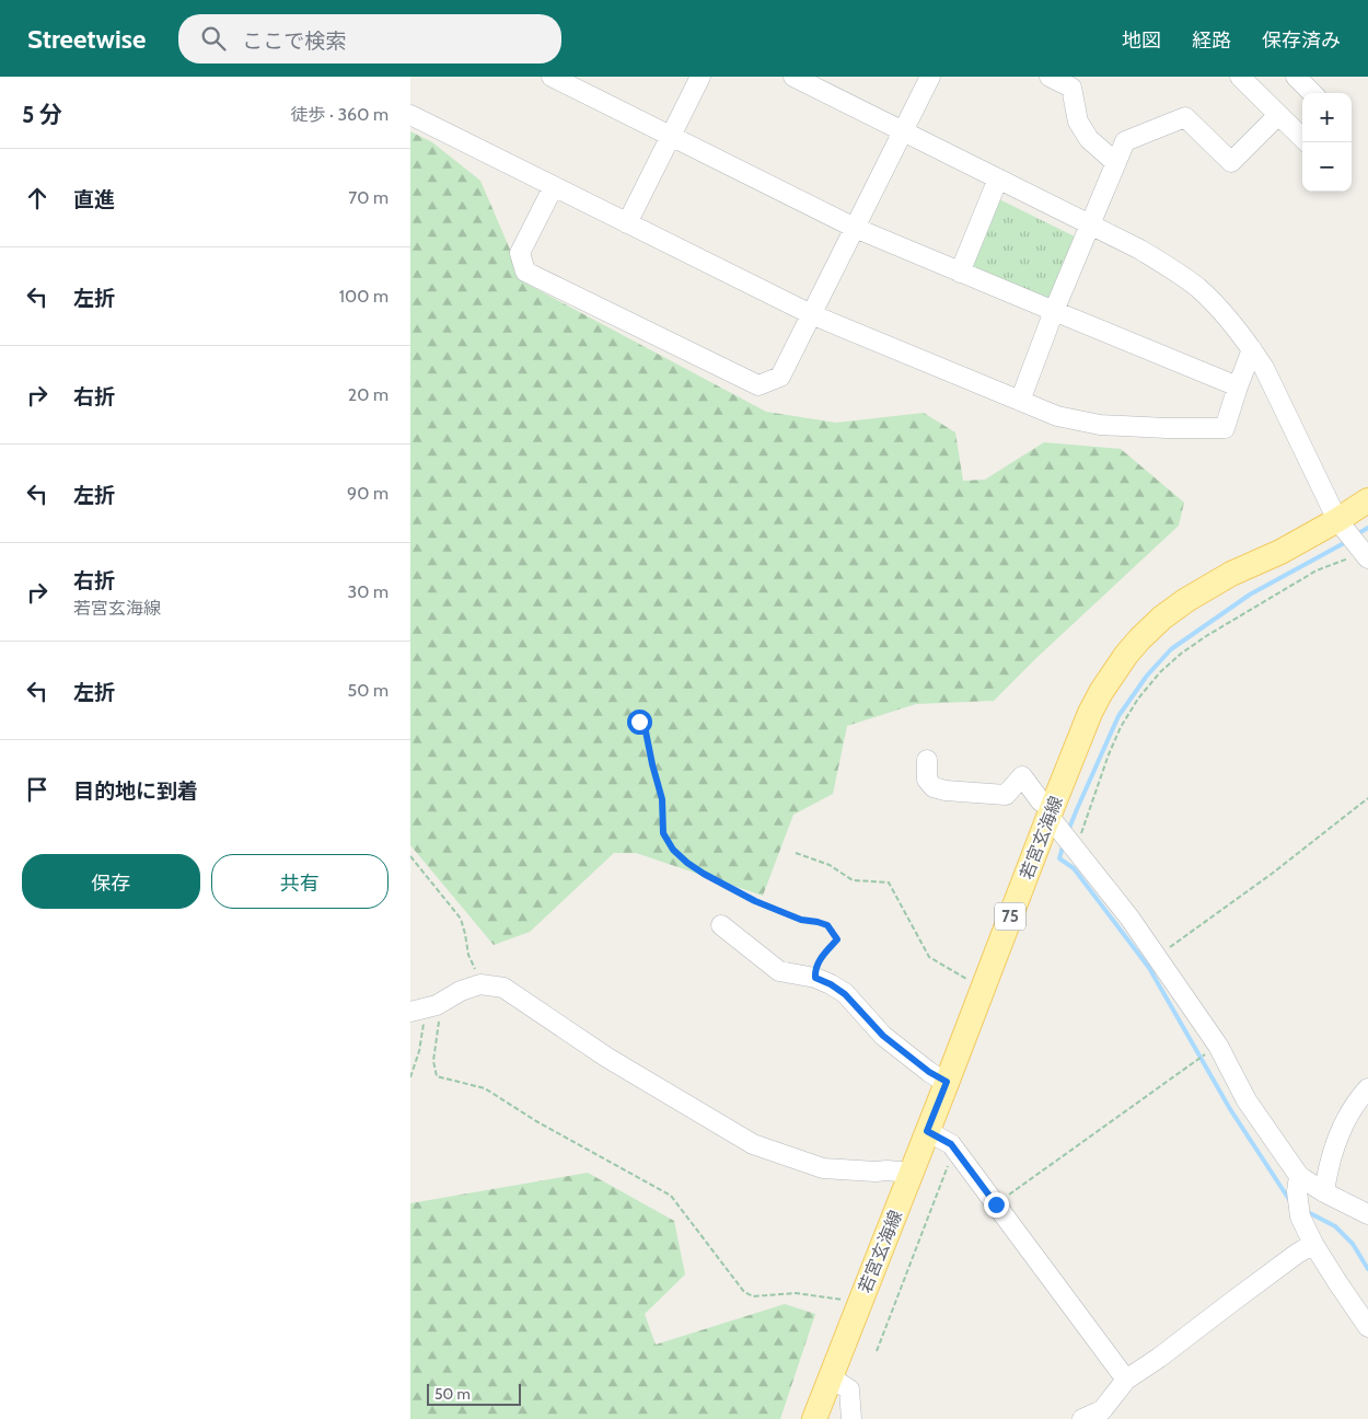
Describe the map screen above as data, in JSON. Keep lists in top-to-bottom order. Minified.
{"streets":{"main road":["若宮玄海線","75"]},"scale_bar":"50 m","page":{"header":"Streetwise","search":"ここで検索","nav":["地図","経路","保存済み"],"heading":["5 分","徒歩 · 360 m"],"map_buttons":["+","−"],"list":[["直進","70 m"],["左折","100 m"],["右折","20 m"],["左折","90 m"],["右折","若宮玄海線","30 m"],["左折","50 m"],"目的地に到着"],"buttons":["保存","共有"],"scale":"50 m"}}
